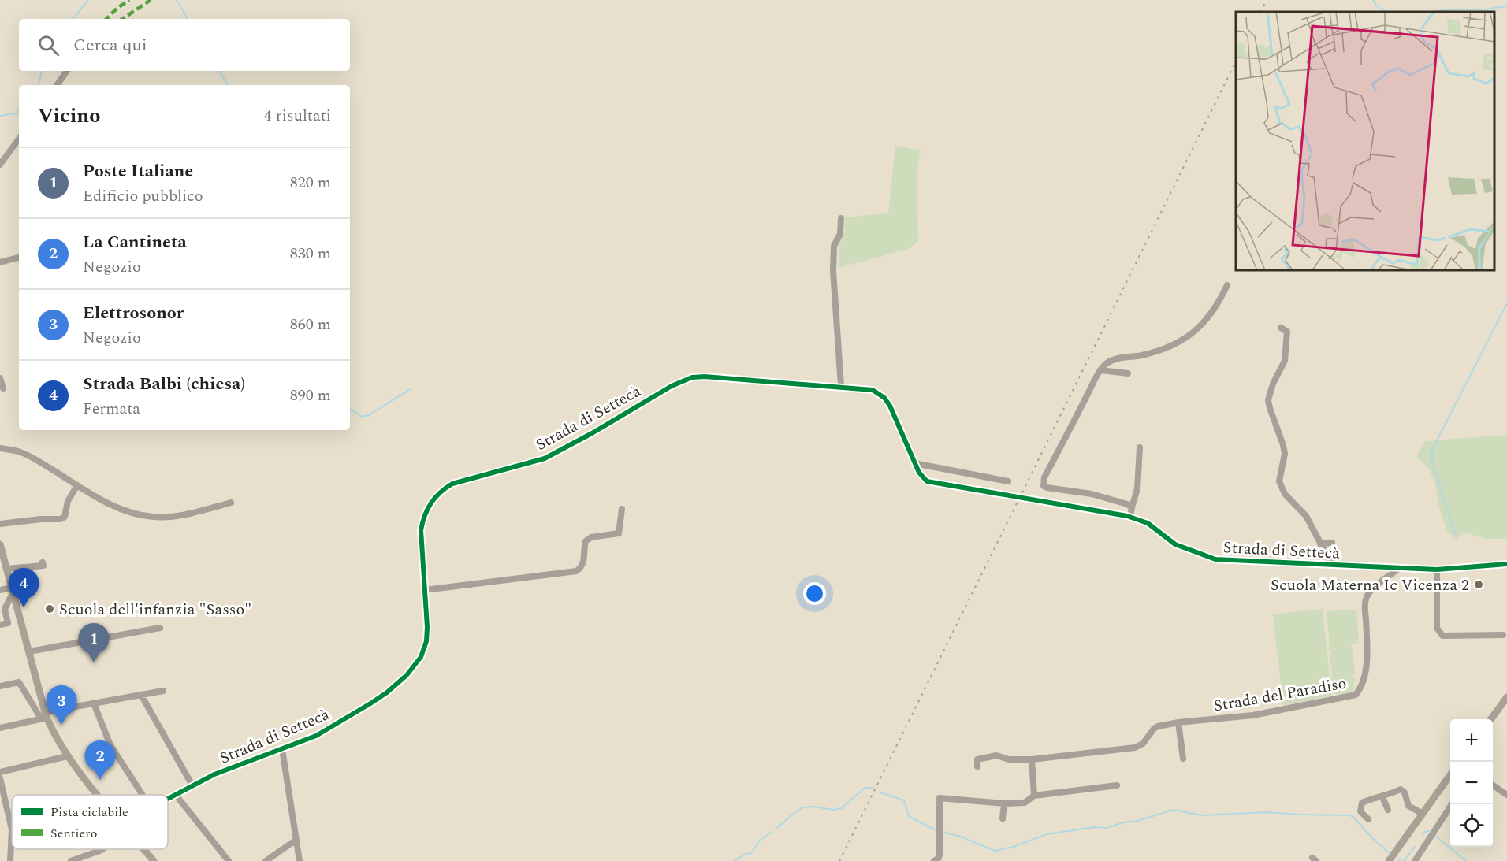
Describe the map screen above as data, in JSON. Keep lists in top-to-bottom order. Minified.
{"streets":{"street":["Strada di Settecà","Strada del Paradiso"]},"crossings":[["Strada di Settecà","Strada del Paradiso"]],"places":["Scuola Materna Ic Vicenza 2","Scuola dell'infanzia \"Sasso\""],"legend":["Pista ciclabile","Sentiero"],"page":{"search":"Cerca qui","heading":["Vicino","4 risultati"],"list":[{"mark":"1","name":"Poste Italiane","note":"Edificio pubblico","value":"820 m"},{"mark":"2","name":"La Cantineta","note":"Negozio","value":"830 m"},{"mark":"3","name":"Elettrosonor","note":"Negozio","value":"860 m"},{"mark":"4","name":"Strada Balbi (chiesa)","note":"Fermata","value":"890 m"}],"pins":["4","1","3","2"],"map_buttons":["+","−"]}}
